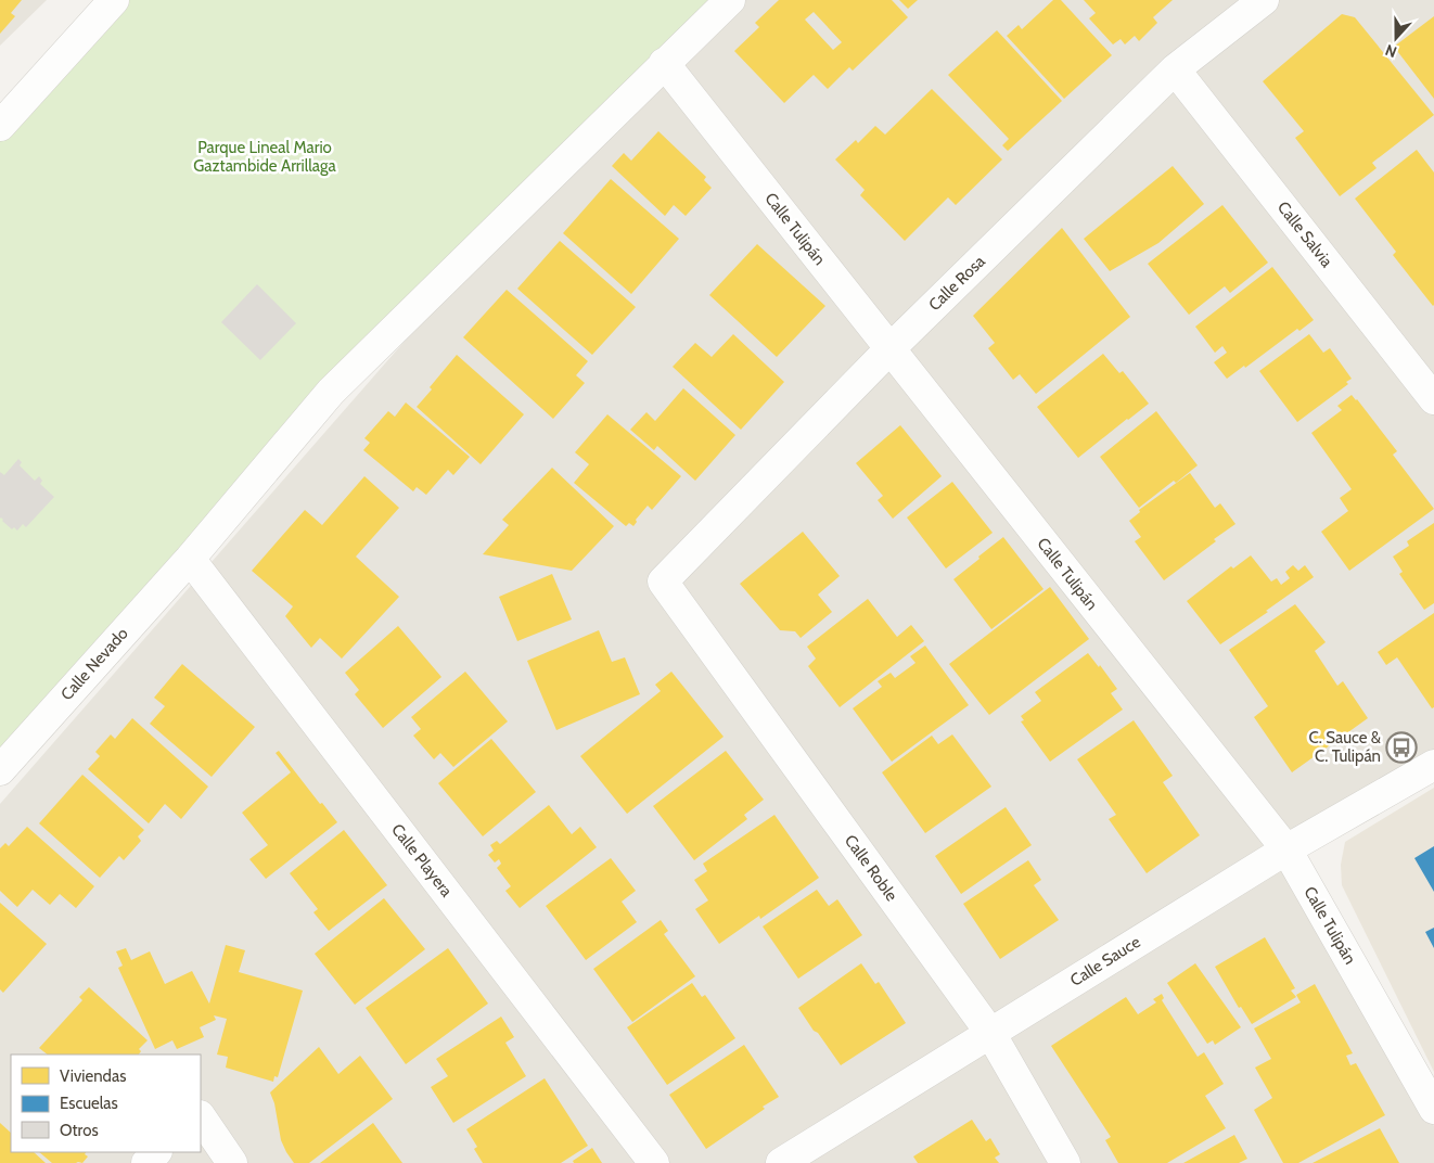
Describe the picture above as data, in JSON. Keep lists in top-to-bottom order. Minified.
{"streets":{"street":["Calle Tulipán","Calle Salvia","Calle Rosa","Calle Nevado","Calle Playera","Calle Roble","Calle Sauce"]},"crossings":[["Calle Tulipán","Calle Rosa"],["Calle Tulipán","Calle Nevado"],["Calle Tulipán","Calle Sauce"],["Calle Salvia","Calle Rosa"],["Calle Rosa","Calle Roble"],["Calle Nevado","Calle Playera"],["Calle Roble","Calle Sauce"]],"parks":["Parque Lineal Mario Gaztambide Arrillaga"],"places":{"bus stop":["C. Sauce & C. Tulipán"]},"legend":["Viviendas","Escuelas","Otros"],"north":"bottom"}
